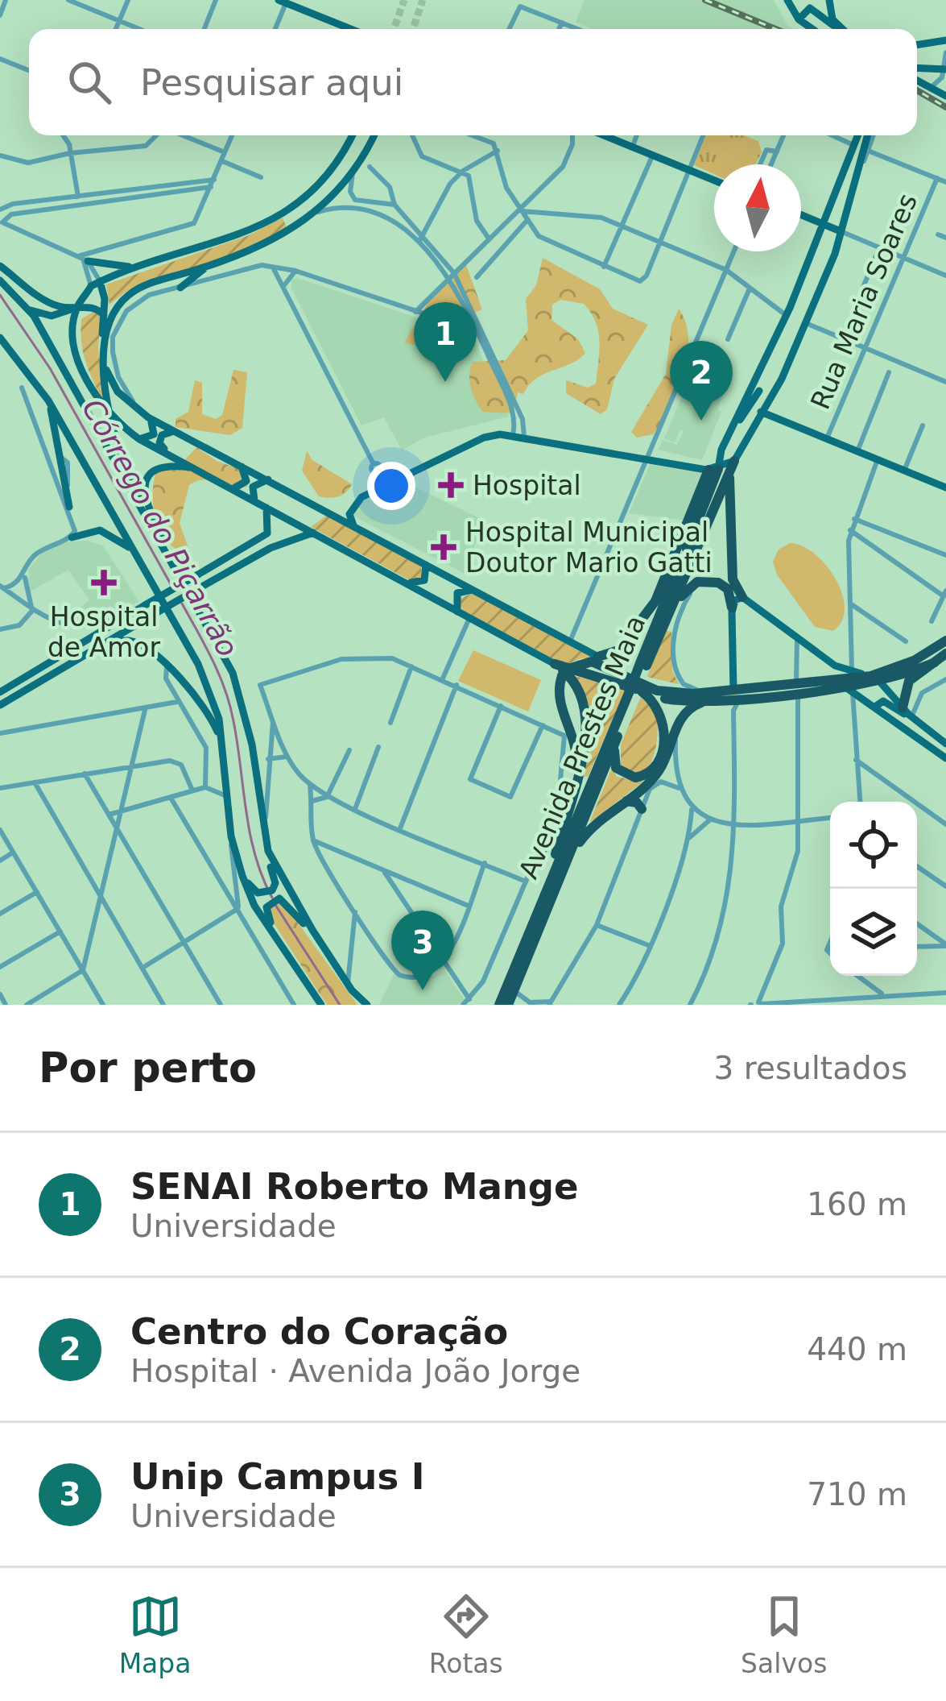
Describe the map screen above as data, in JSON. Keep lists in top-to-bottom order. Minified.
{"streets":{"highway":["Avenida Prestes Maia"],"street":["Rua Maria Soares"]},"water":["Córrego do Piçarrão"],"places":{"health":["Hospital","Hospital Municipal Doutor Mario Gatti","Hospital de Amor"]},"north":"top","page":{"search":"Pesquisar aqui","pins":["1","2","3"],"heading":["Por perto","3 resultados"],"list":[{"mark":"1","name":"SENAI Roberto Mange","note":"Universidade","value":"160 m"},{"mark":"2","name":"Centro do Coração","note":"Hospital · Avenida João Jorge","value":"440 m"},{"mark":"3","name":"Unip Campus I","note":"Universidade","value":"710 m"}],"nav":["Mapa","Rotas","Salvos"]}}
